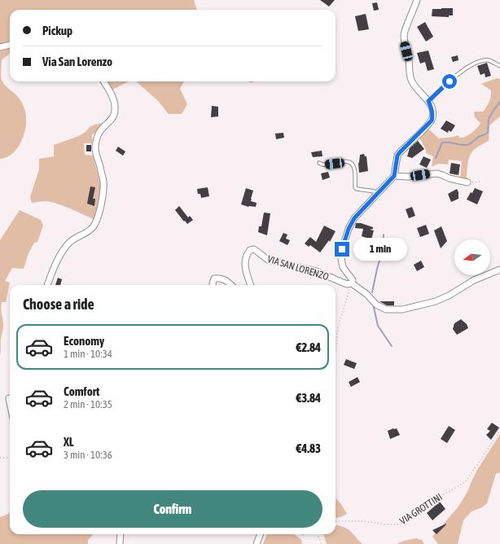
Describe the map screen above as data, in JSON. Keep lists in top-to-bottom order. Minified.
{"streets":{"street":["VIA SAN LORENZO"],"path":["VIA GROTTINI"]},"north":"left","page":{"banner":["Pickup","Via San Lorenzo"],"bubble":"1 min","heading":"Choose a ride","list":[{"name":"Economy","note":"1 min · 10:34","value":"€2.84"},{"name":"Comfort","note":"2 min · 10:35","value":"€3.84"},{"name":"XL","note":"3 min · 10:36","value":"€4.83"}],"buttons":"Confirm"}}
